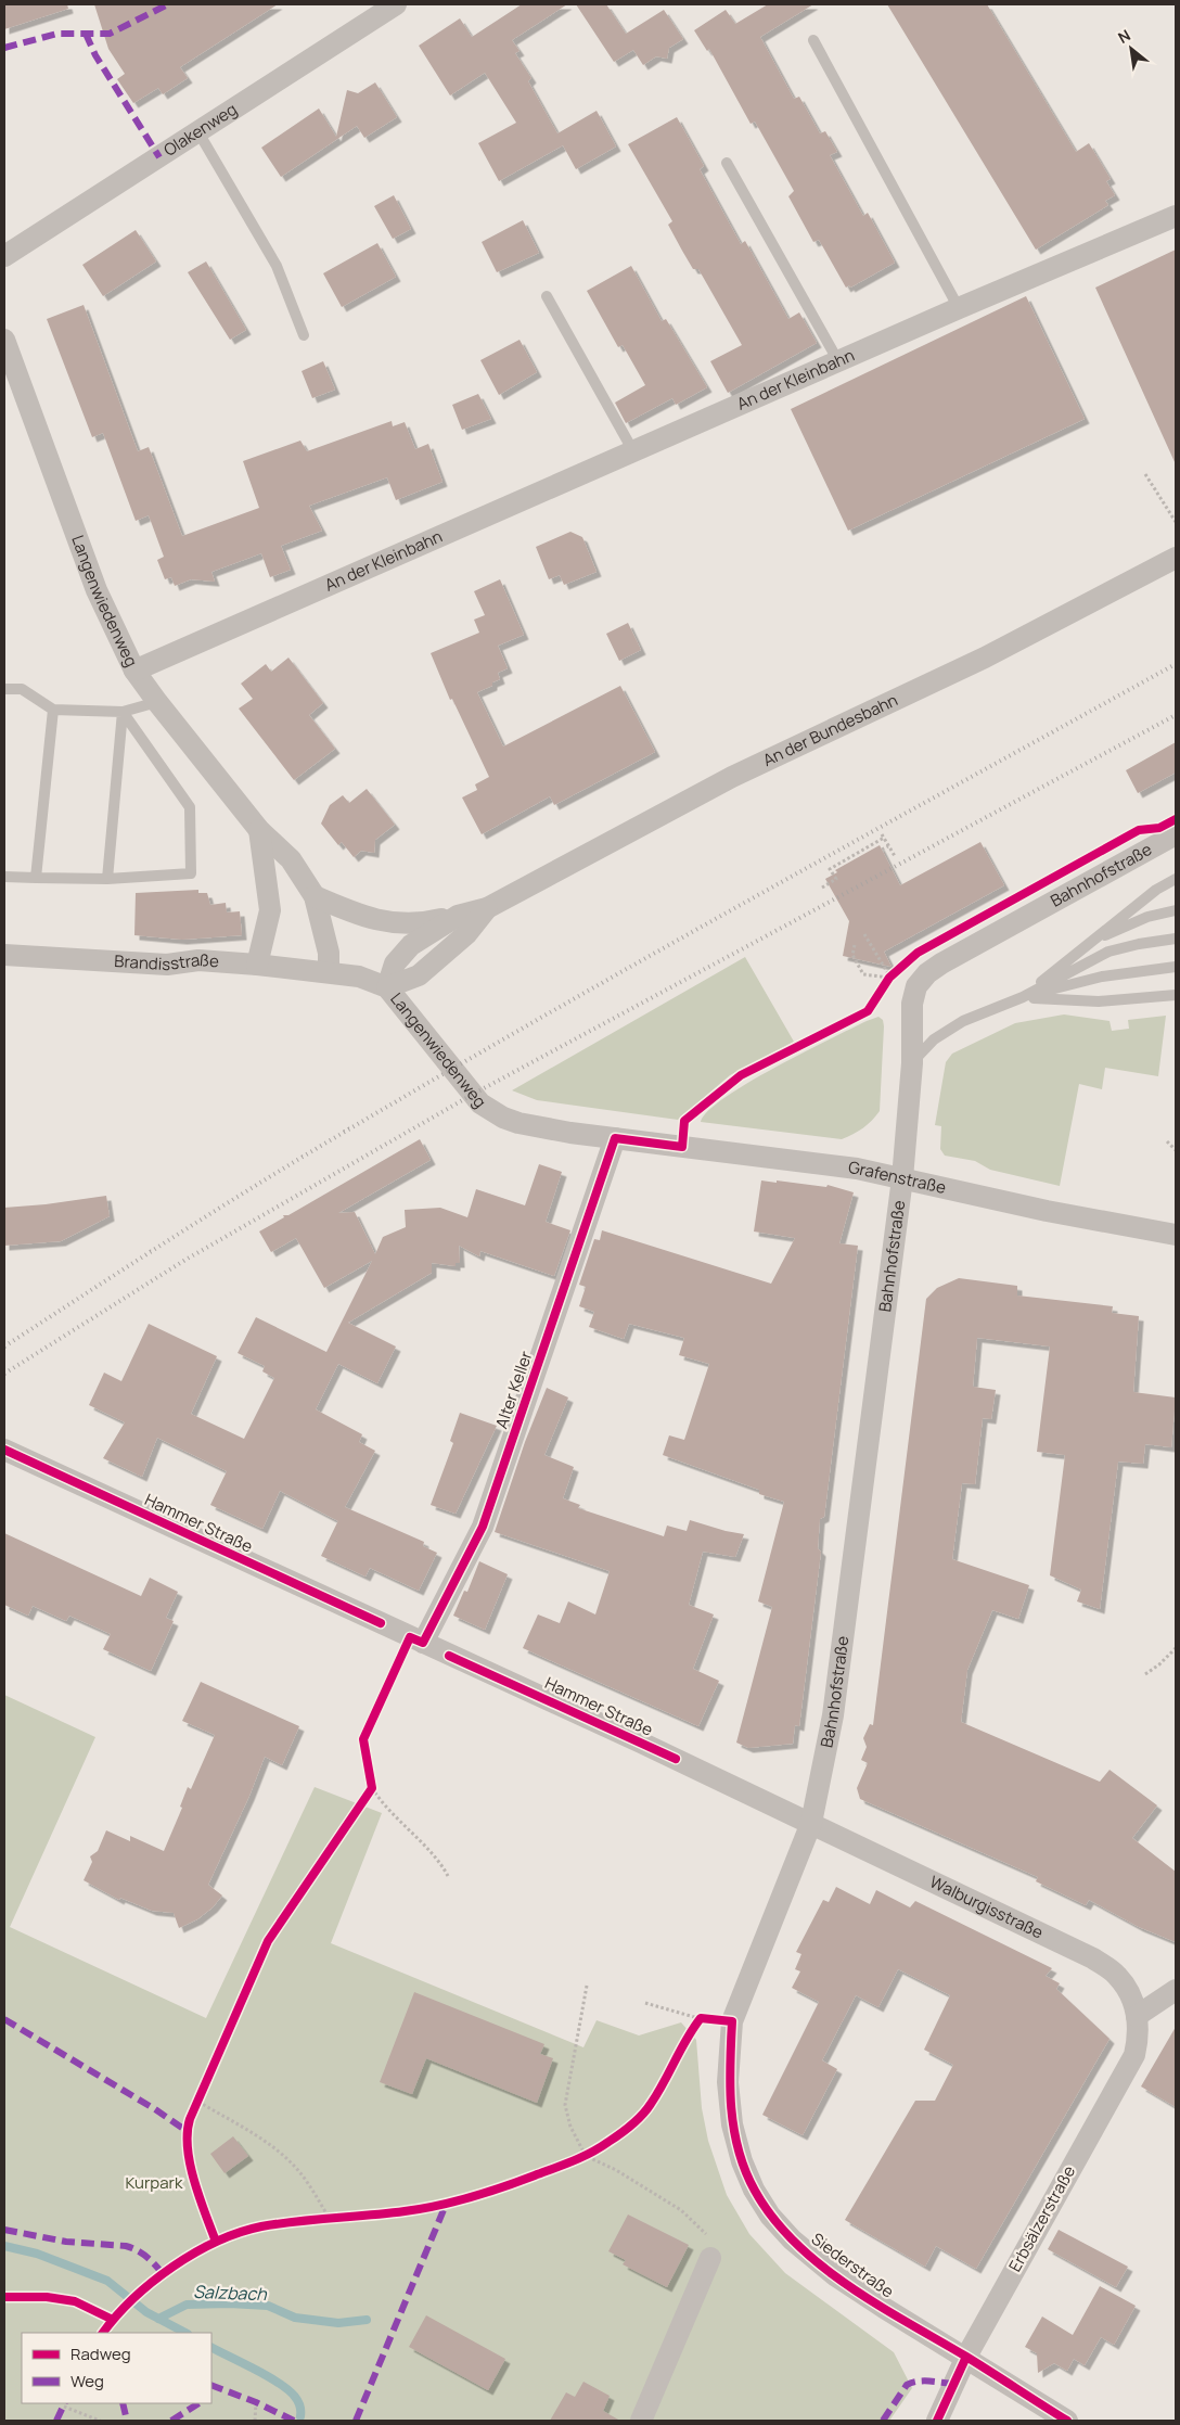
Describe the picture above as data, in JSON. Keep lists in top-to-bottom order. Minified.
{"streets":{"street":["Olakenweg","An der Kleinbahn","Langenwiedenweg","An der Bundesbahn","Bahnhofstraße","Brandisstraße","Grafenstraße","Alter Keller","Hammer Straße","Walburgisstraße","Erbsälzerstraße","Siederstraße"]},"crossings":[["An der Kleinbahn","Langenwiedenweg"],["Langenwiedenweg","An der Bundesbahn"],["Langenwiedenweg","Brandisstraße"],["Langenwiedenweg","Grafenstraße"],["Langenwiedenweg","Alter Keller"],["Bahnhofstraße","Grafenstraße"],["Bahnhofstraße","Hammer Straße"],["Bahnhofstraße","Walburgisstraße"],["Bahnhofstraße","Siederstraße"],["Grafenstraße","Alter Keller"],["Alter Keller","Hammer Straße"],["Hammer Straße","Walburgisstraße"],["Hammer Straße","Siederstraße"],["Walburgisstraße","Erbsälzerstraße"],["Walburgisstraße","Siederstraße"],["Erbsälzerstraße","Siederstraße"]],"water":["Salzbach"],"parks":["Kurpark"],"legend":["Radweg","Weg"],"north":"top left"}
